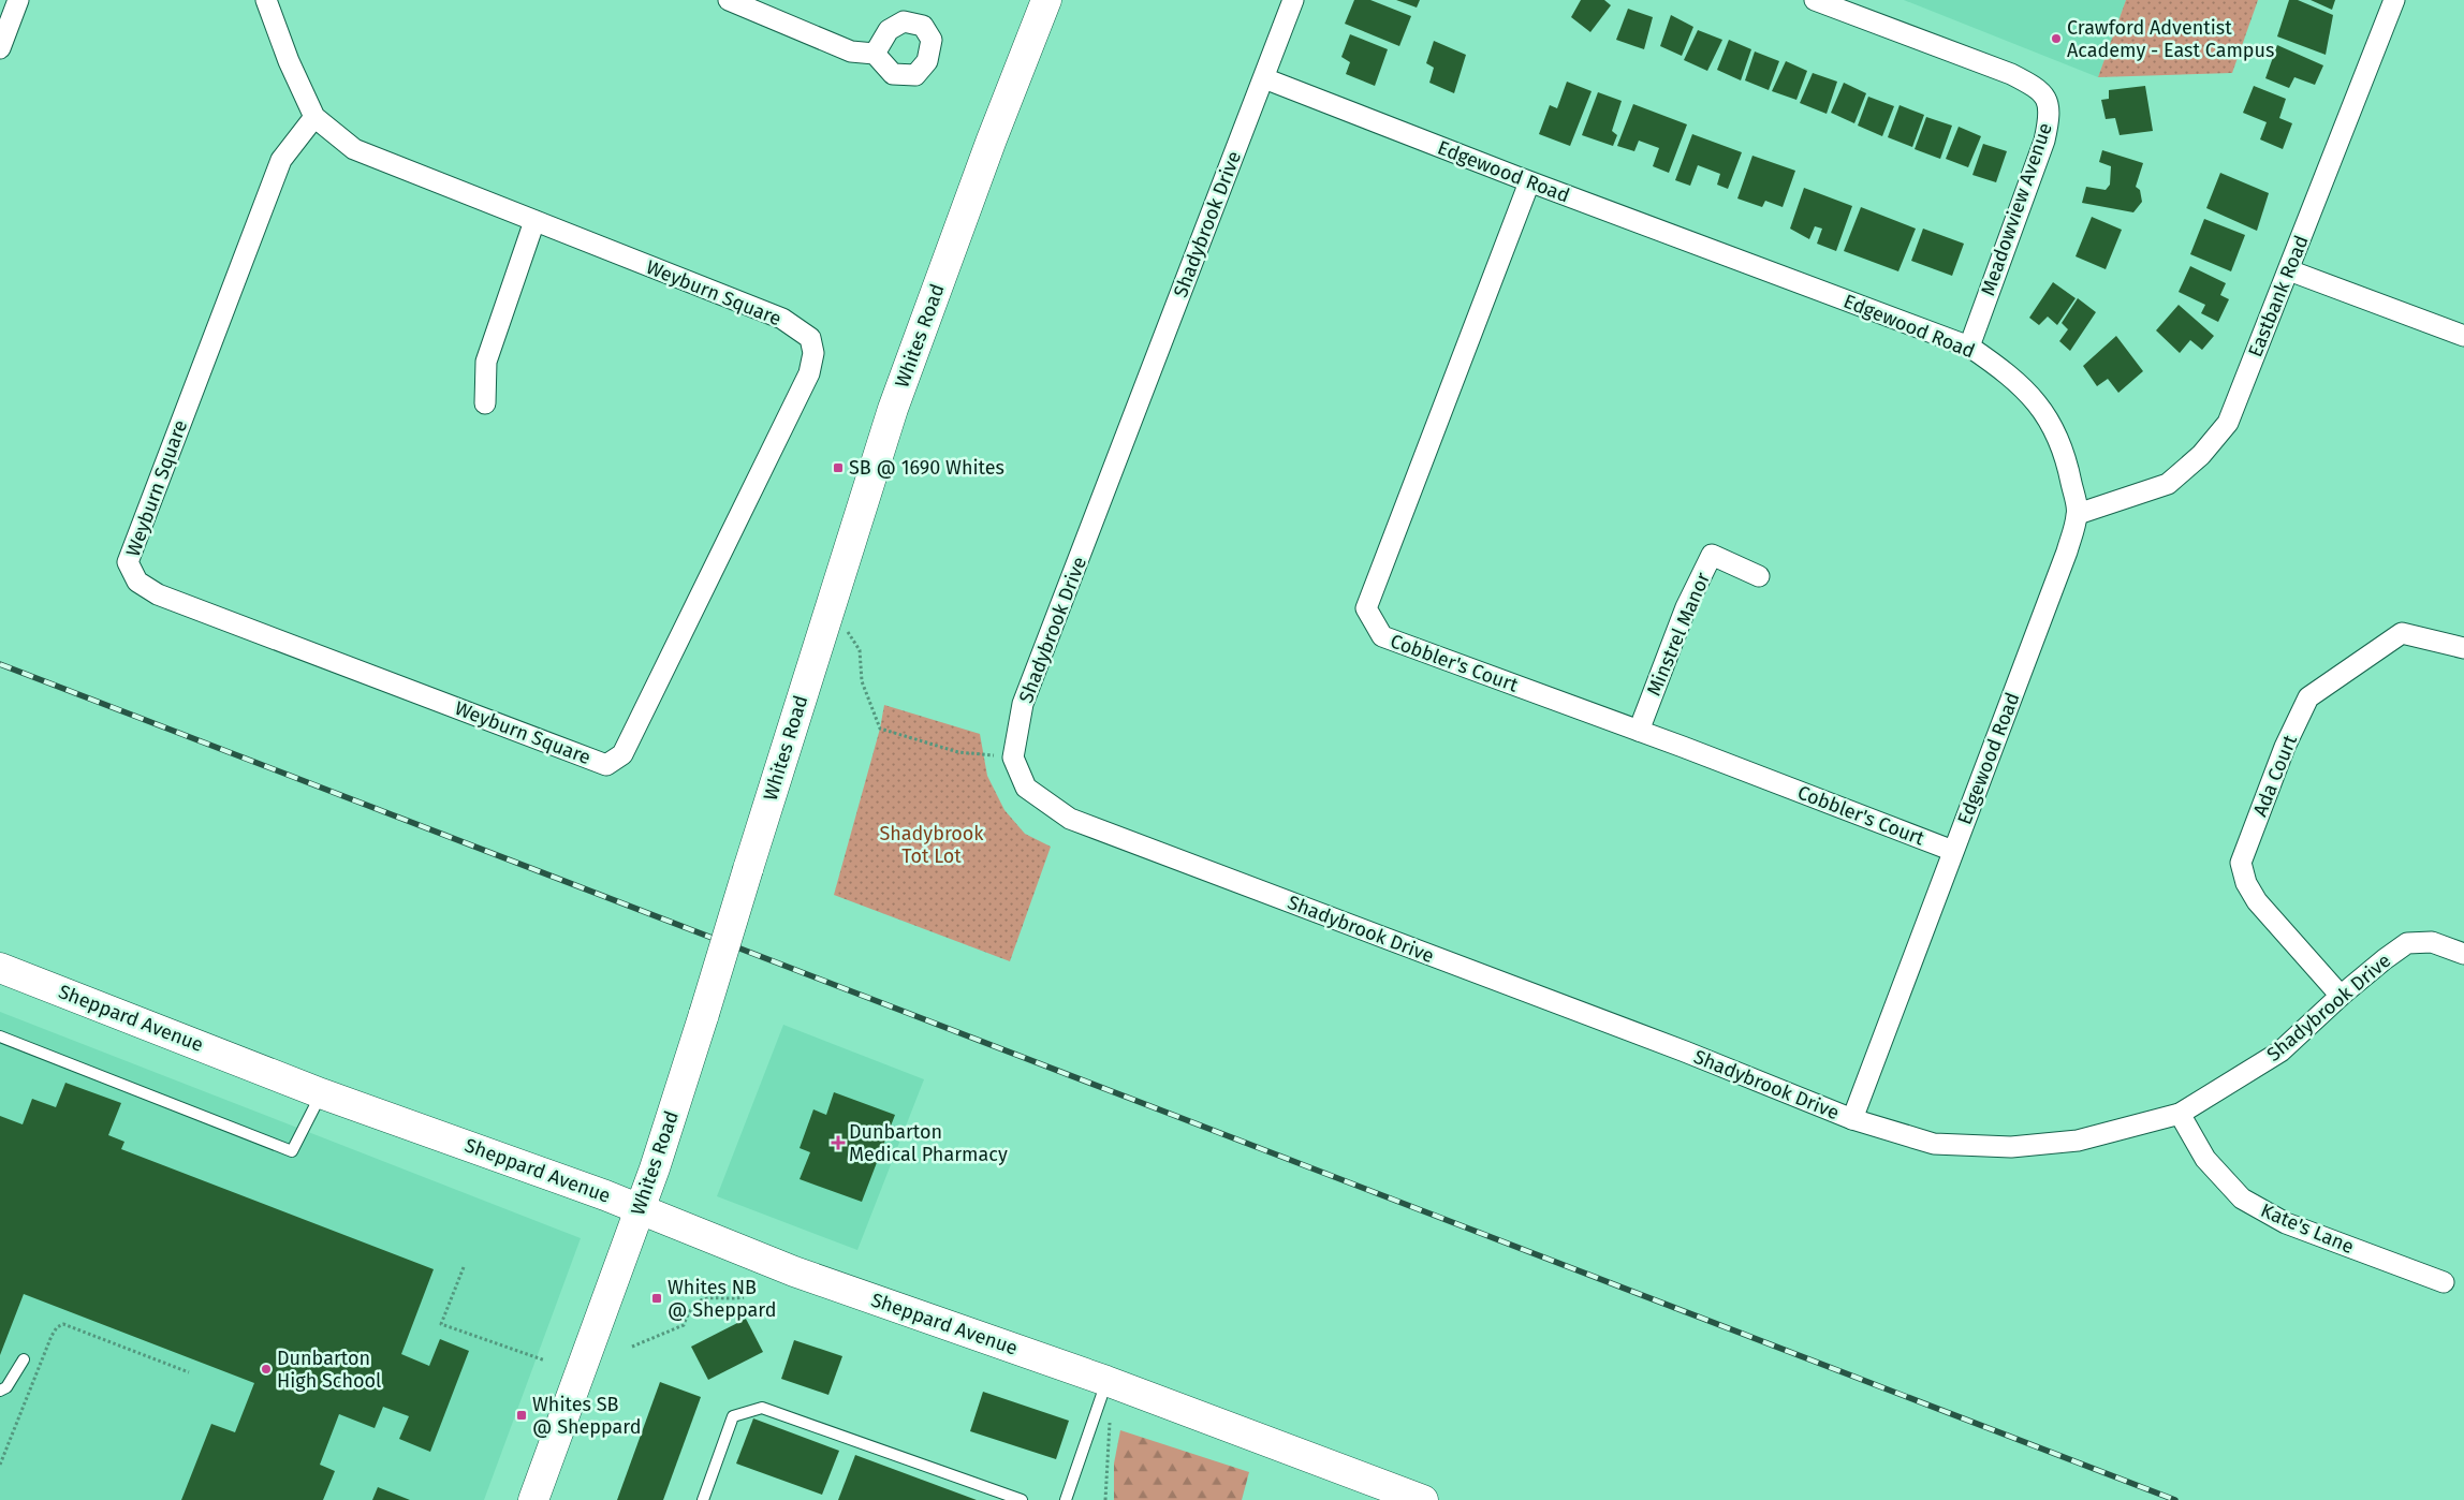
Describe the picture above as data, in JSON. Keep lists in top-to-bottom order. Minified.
{"streets":{"main road":["Whites Road","Sheppard Avenue"],"street":["Edgewood Road","Meadowview Avenue","Shadybrook Drive","Weyburn Square","Eastbank Road","Minstrel Manor","Cobbler's Court","Ada Court","Kate's Lane"]},"crossings":[["Edgewood Road","Meadowview Avenue"],["Edgewood Road","Shadybrook Drive"],["Edgewood Road","Eastbank Road"],["Edgewood Road","Cobbler's Court"],["Shadybrook Drive","Ada Court"],["Shadybrook Drive","Kate's Lane"],["Whites Road","Sheppard Avenue"],["Minstrel Manor","Cobbler's Court"]],"parks":["Shadybrook Tot Lot"],"places":{"other":["Crawford Adventist Academy - East Campus","Dunbarton High School"],"transit":["SB @ 1690 Whites","Whites NB @ Sheppard","Whites SB @ Sheppard"],"health":["Dunbarton Medical Pharmacy"]}}
